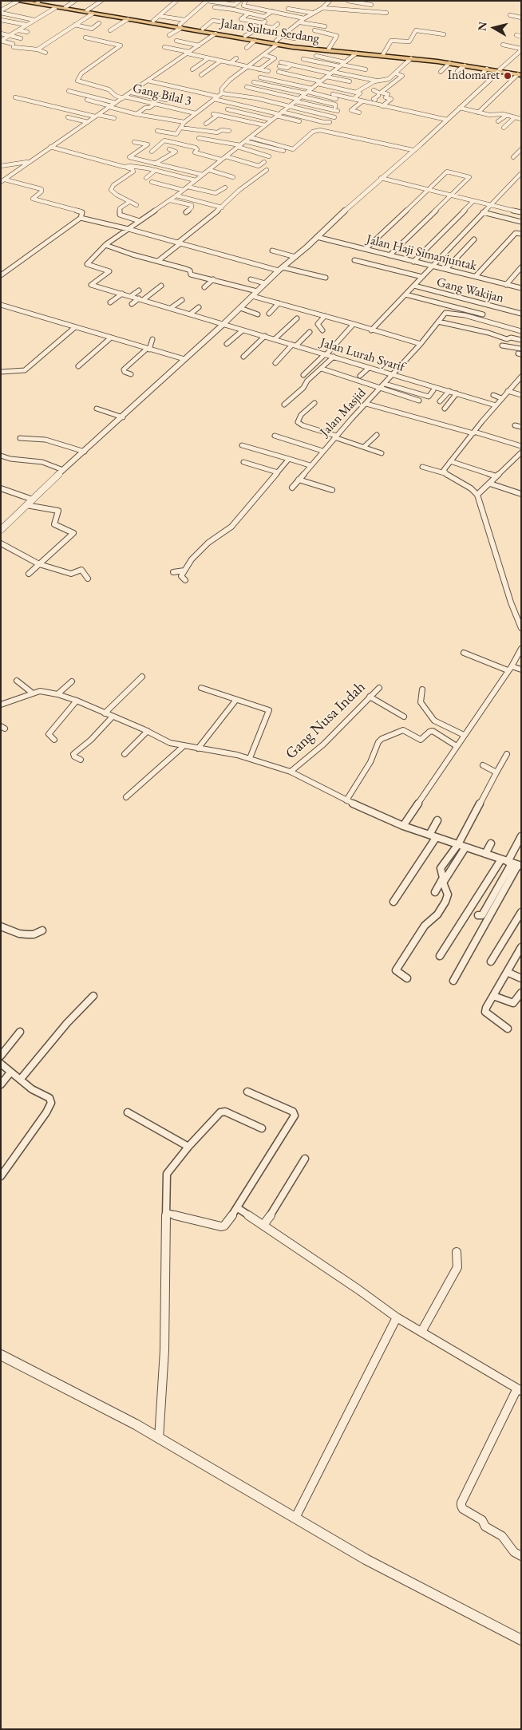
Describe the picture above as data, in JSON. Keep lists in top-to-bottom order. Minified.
{"streets":{"highway":["Jalan Sultan Serdang"],"street":["Gang Bilal 3","Jalan Haji Simanjuntak","Gang Wakijan","Jalan Lurah Syarif","Jalan Masjid","Gang Nusa Indah"]},"crossings":[["Jalan Lurah Syarif","Jalan Masjid"]],"places":["Indomaret"],"north":"left"}
